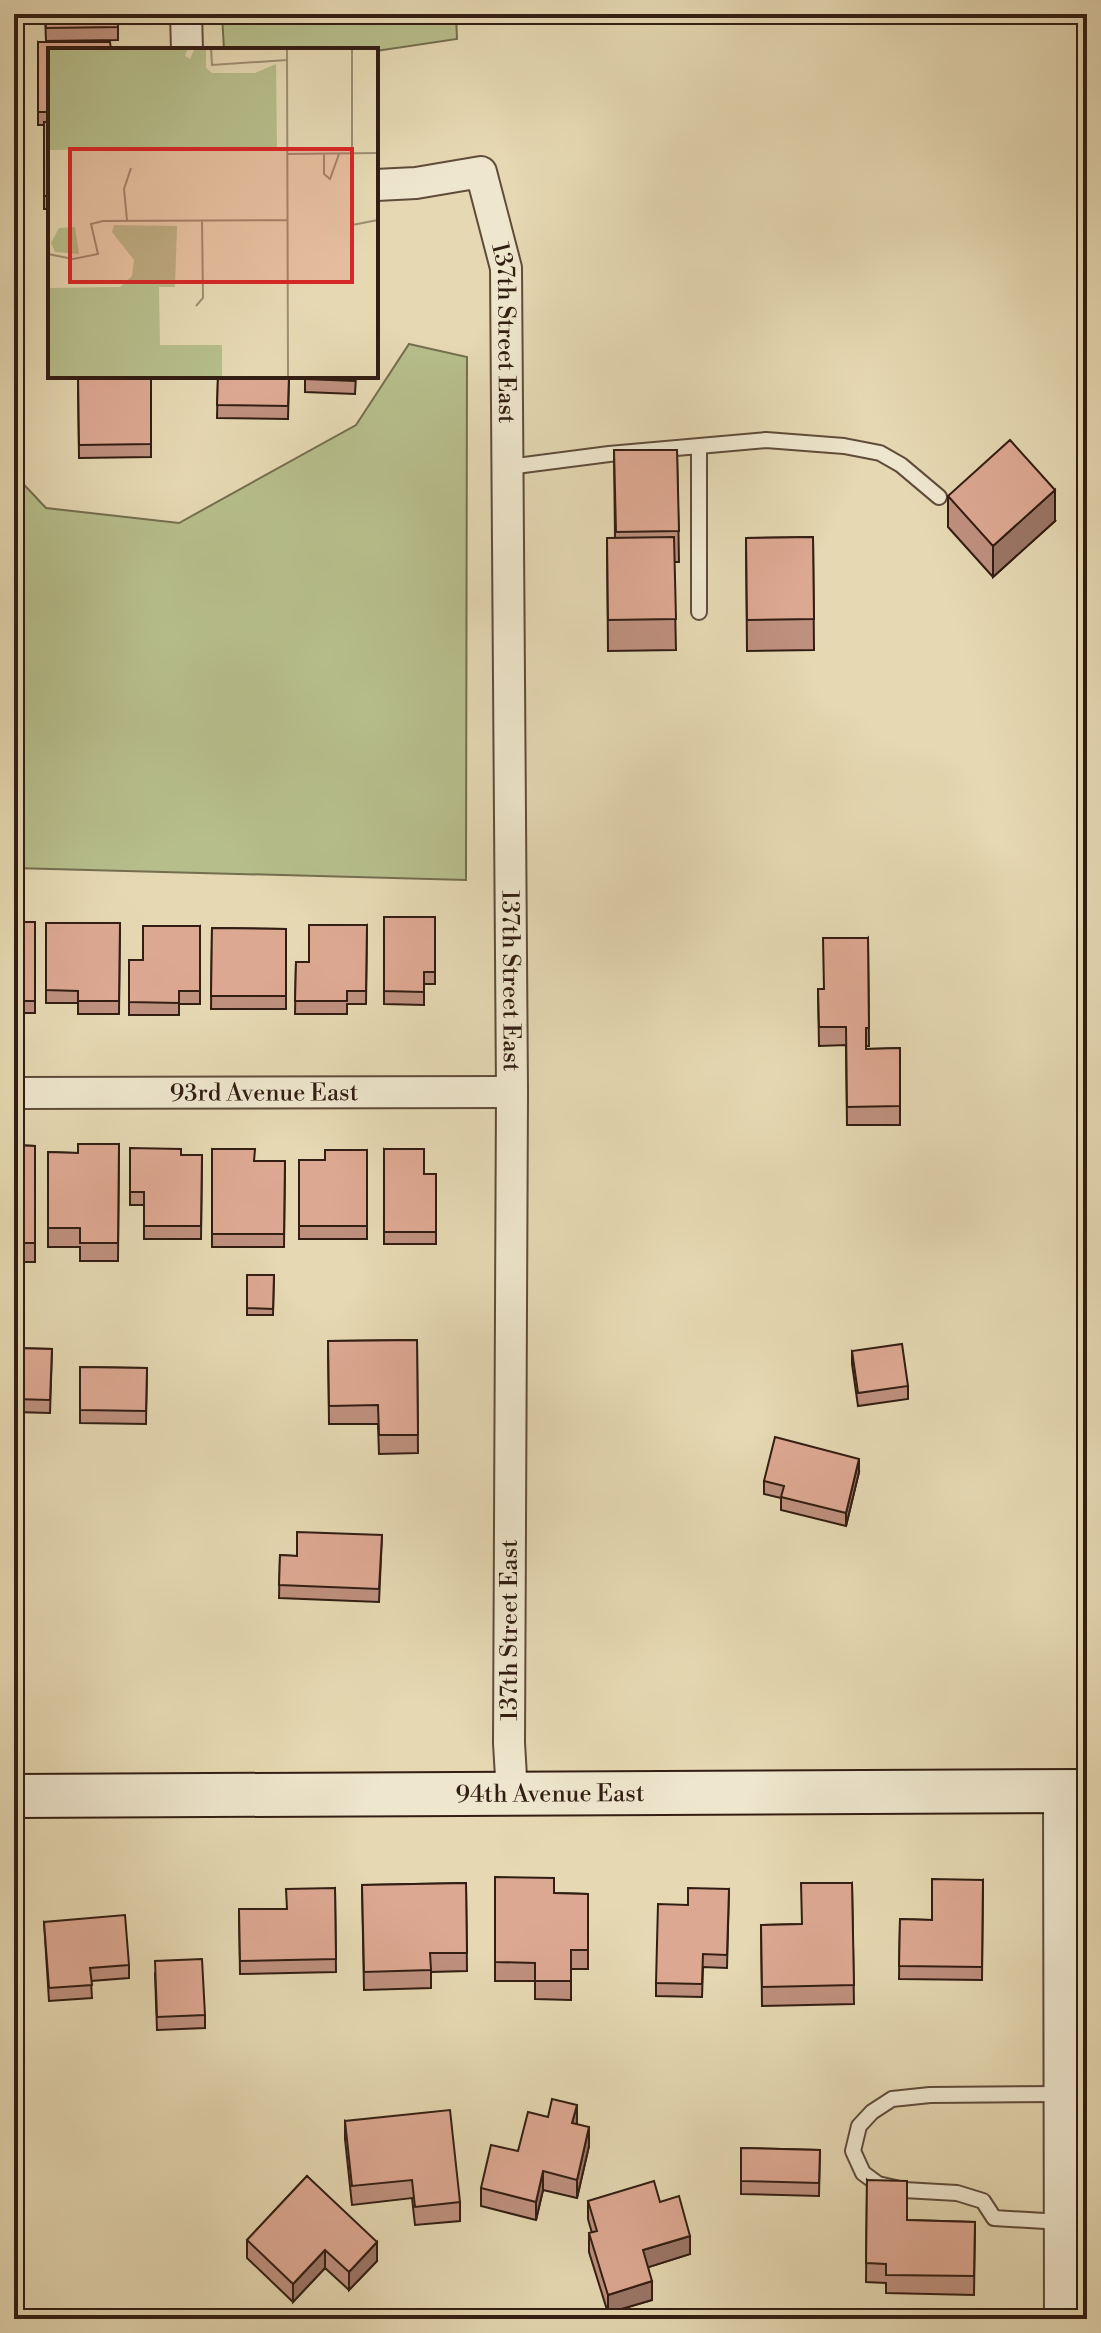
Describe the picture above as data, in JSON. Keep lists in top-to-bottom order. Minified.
{"streets":{"main road":["94th Avenue East"],"street":["137th Street East","93rd Avenue East"]},"crossings":[["137th Street East","93rd Avenue East"],["137th Street East","94th Avenue East"]]}
